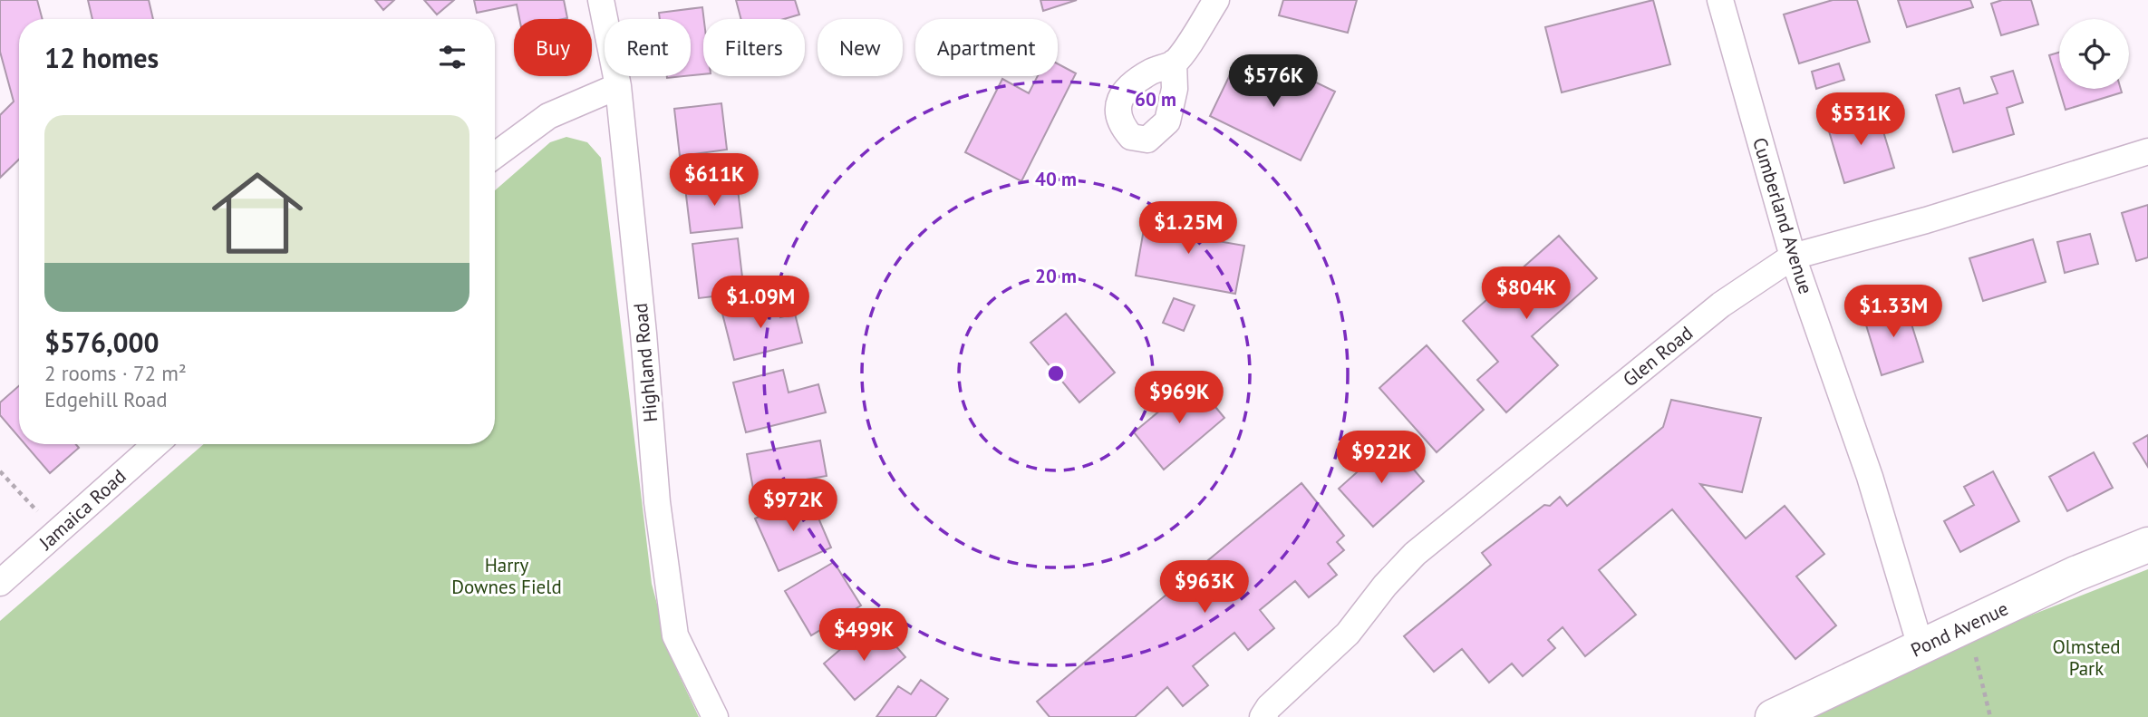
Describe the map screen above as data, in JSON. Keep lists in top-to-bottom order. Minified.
{"streets":{"main road":["Pond Avenue"],"street":["Cumberland Avenue","Glen Road","Highland Road","Jamaica Road"]},"crossings":[["Cumberland Avenue","Glen Road"],["Cumberland Avenue","Pond Avenue"]],"parks":["Harry Downes Field","Olmsted Park"],"page":{"chip":["Buy","Rent","Filters","New","Apartment"],"heading":"12 homes","price":["$576K","$531K","$611K","$1.25M","$804K","$1.09M","$1.33M","$969K","$922K","$972K","$963K","$499K"],"list":[{"name":"$576,000","note":"2 rooms · 72 m² · Edgehill Road"}]},"rings":["60 m","40 m","20 m"]}
